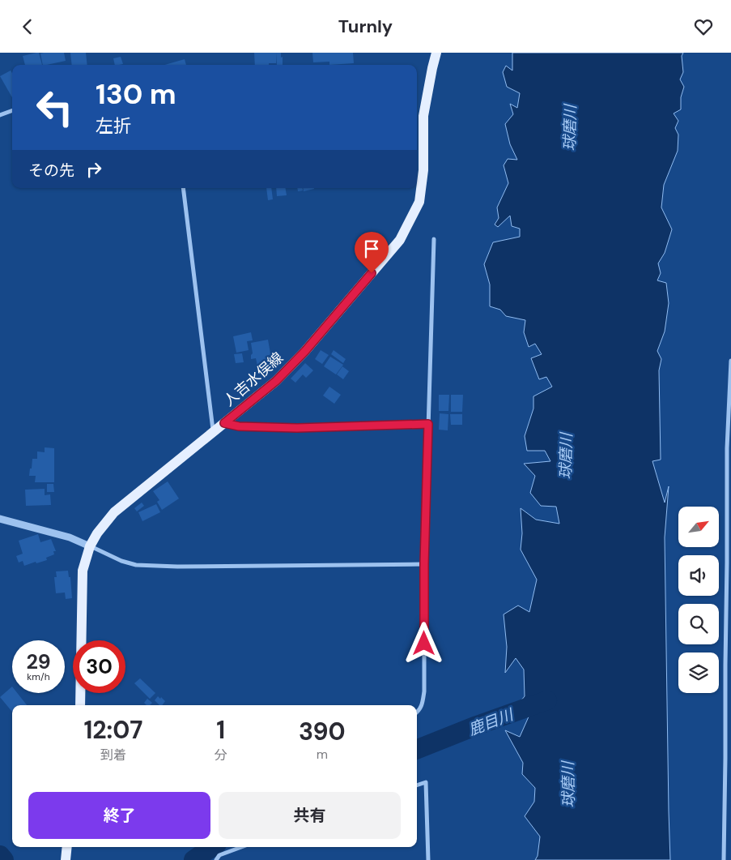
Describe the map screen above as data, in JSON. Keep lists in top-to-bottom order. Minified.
{"streets":{"main road":["人吉水俣線"]},"water":["球磨川","鹿目川"],"north":"top right","page":{"header":"Turnly","turn":["130 m","左折"],"then":"その先","speed":"29 km/h","limit":"30","eta":["12:07","到着","1","分","390","m"],"buttons":["終了","共有"]}}
